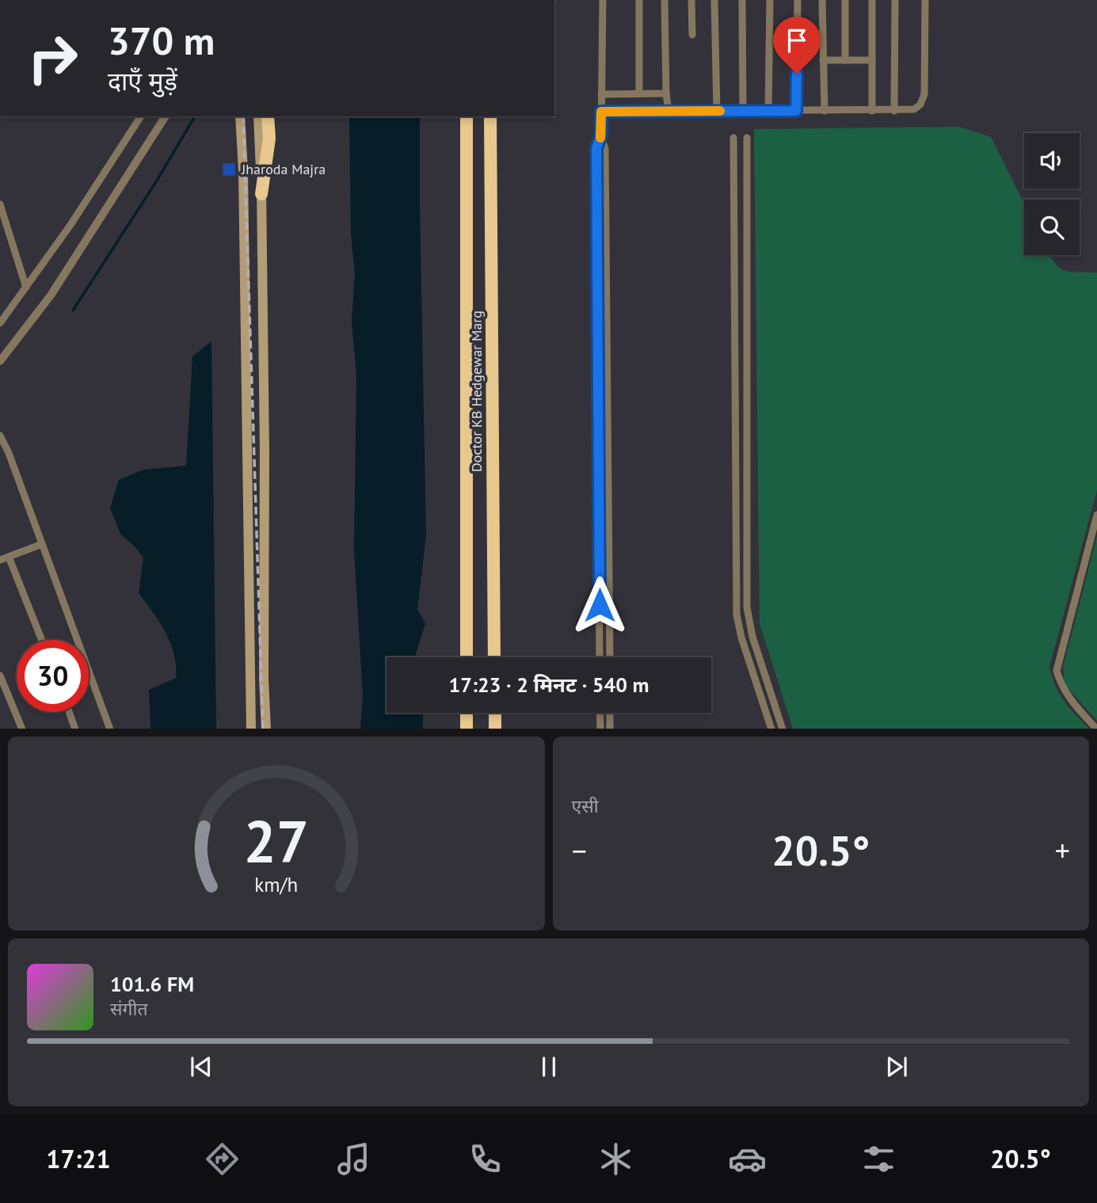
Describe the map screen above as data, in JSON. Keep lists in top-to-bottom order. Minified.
{"streets":{"highway":["Doctor KB Hedgewar Marg"]},"places":{"transit":["Jharoda Majra"]},"page":{"turn":["370 m","दाएँ मुड़ें"],"limit":"30","trip":"17:23 · 2 मिनट · 540 m","tile":"एसी","heat":["−","20.5°","+"],"song":["101.6 FM","संगीत"],"tabs":["17:21","20.5°"],"gauge":["27","km/h"]}}
